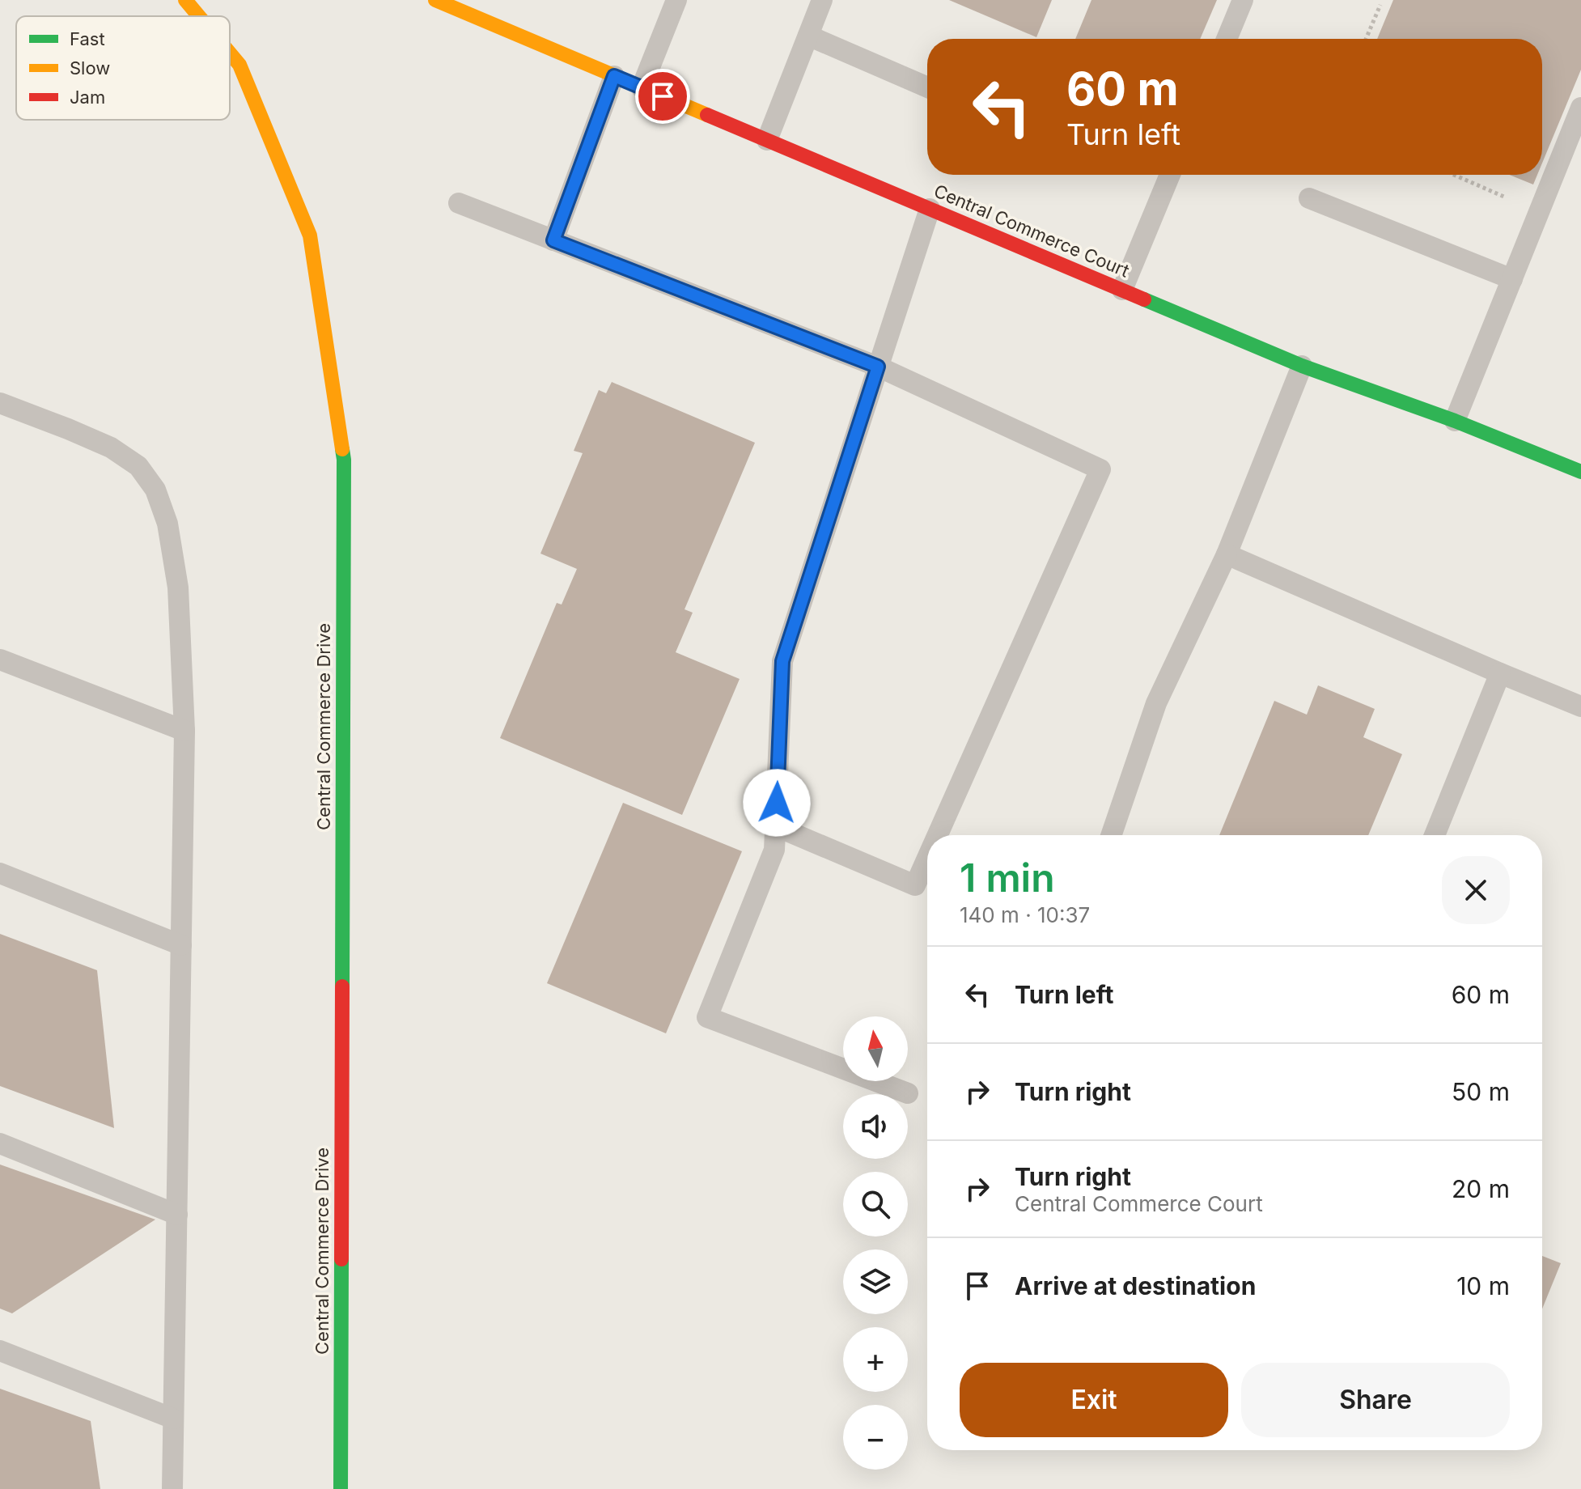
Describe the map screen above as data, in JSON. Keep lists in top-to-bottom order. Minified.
{"streets":{"street":["Central Commerce Court","Central Commerce Drive"]},"legend":["Fast","Slow","Jam"],"north":"top","page":{"turn":["60 m","Turn left"],"heading":["1 min","140 m · 10:37"],"list":[{"name":"Turn left","value":"60 m"},{"name":"Turn right","value":"50 m"},{"name":"Turn right","note":"Central Commerce Court","value":"20 m"},{"name":"Arrive at destination","value":"10 m"}],"map_buttons":["+","−"],"buttons":["Exit","Share"]}}
